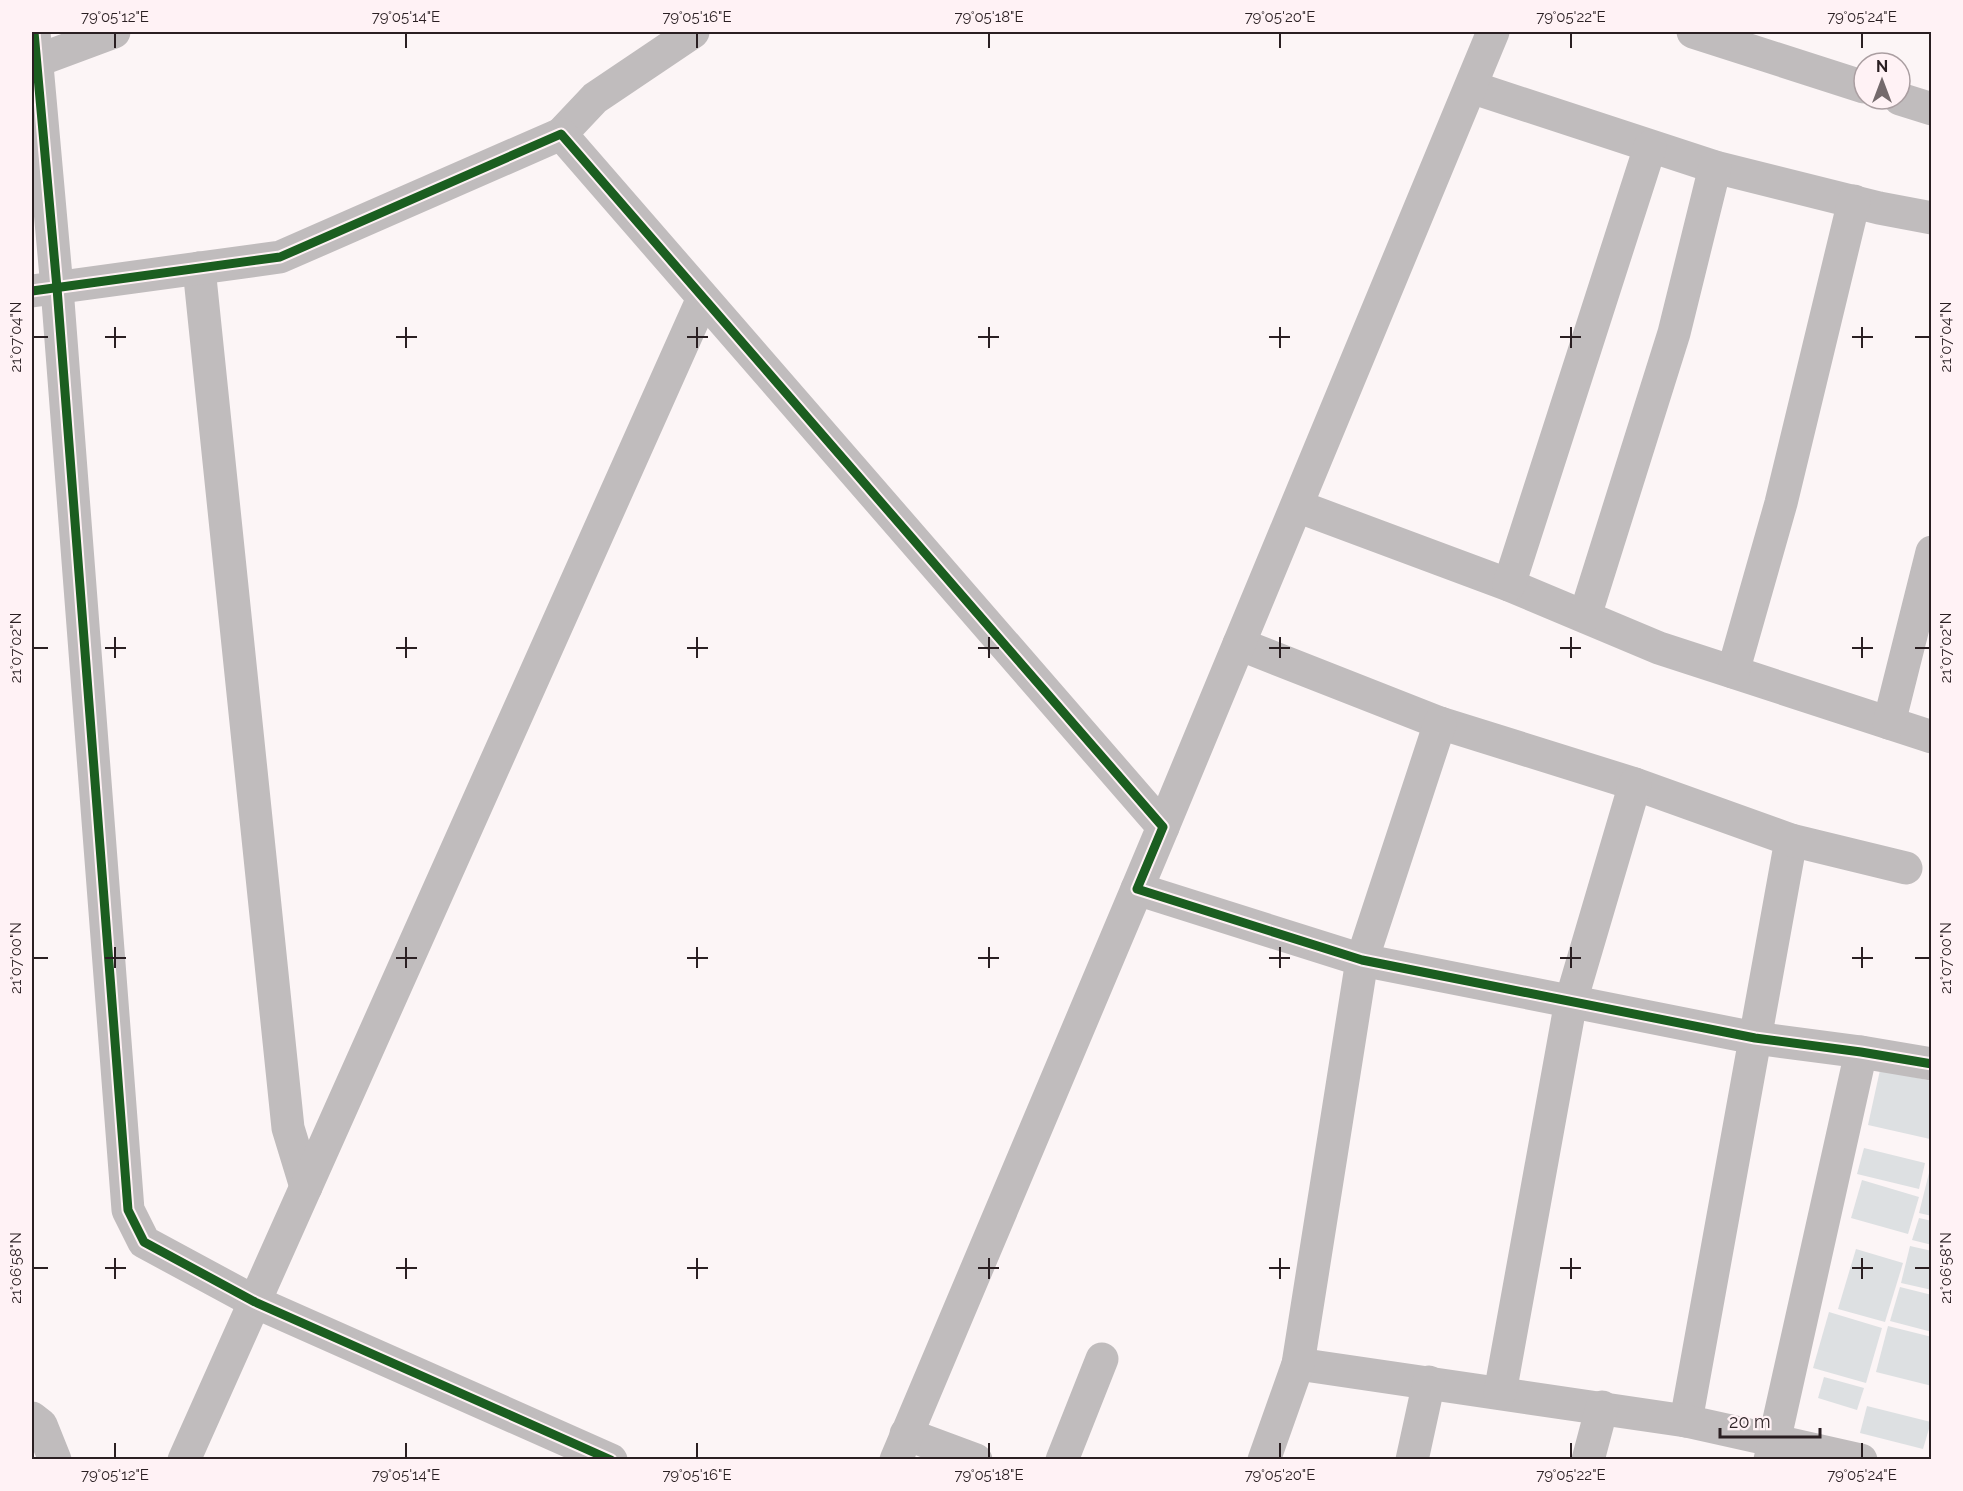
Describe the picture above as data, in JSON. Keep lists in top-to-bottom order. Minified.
{"scale_bar":"20 m","north":"top","coordinates":["79°05'12\"E","79°05'14\"E","79°05'16\"E","79°05'18\"E","79°05'20\"E","79°05'22\"E","79°05'24\"E","21°07'04\"N","21°07'02\"N","21°07'00\"N","21°06'58\"N"]}
